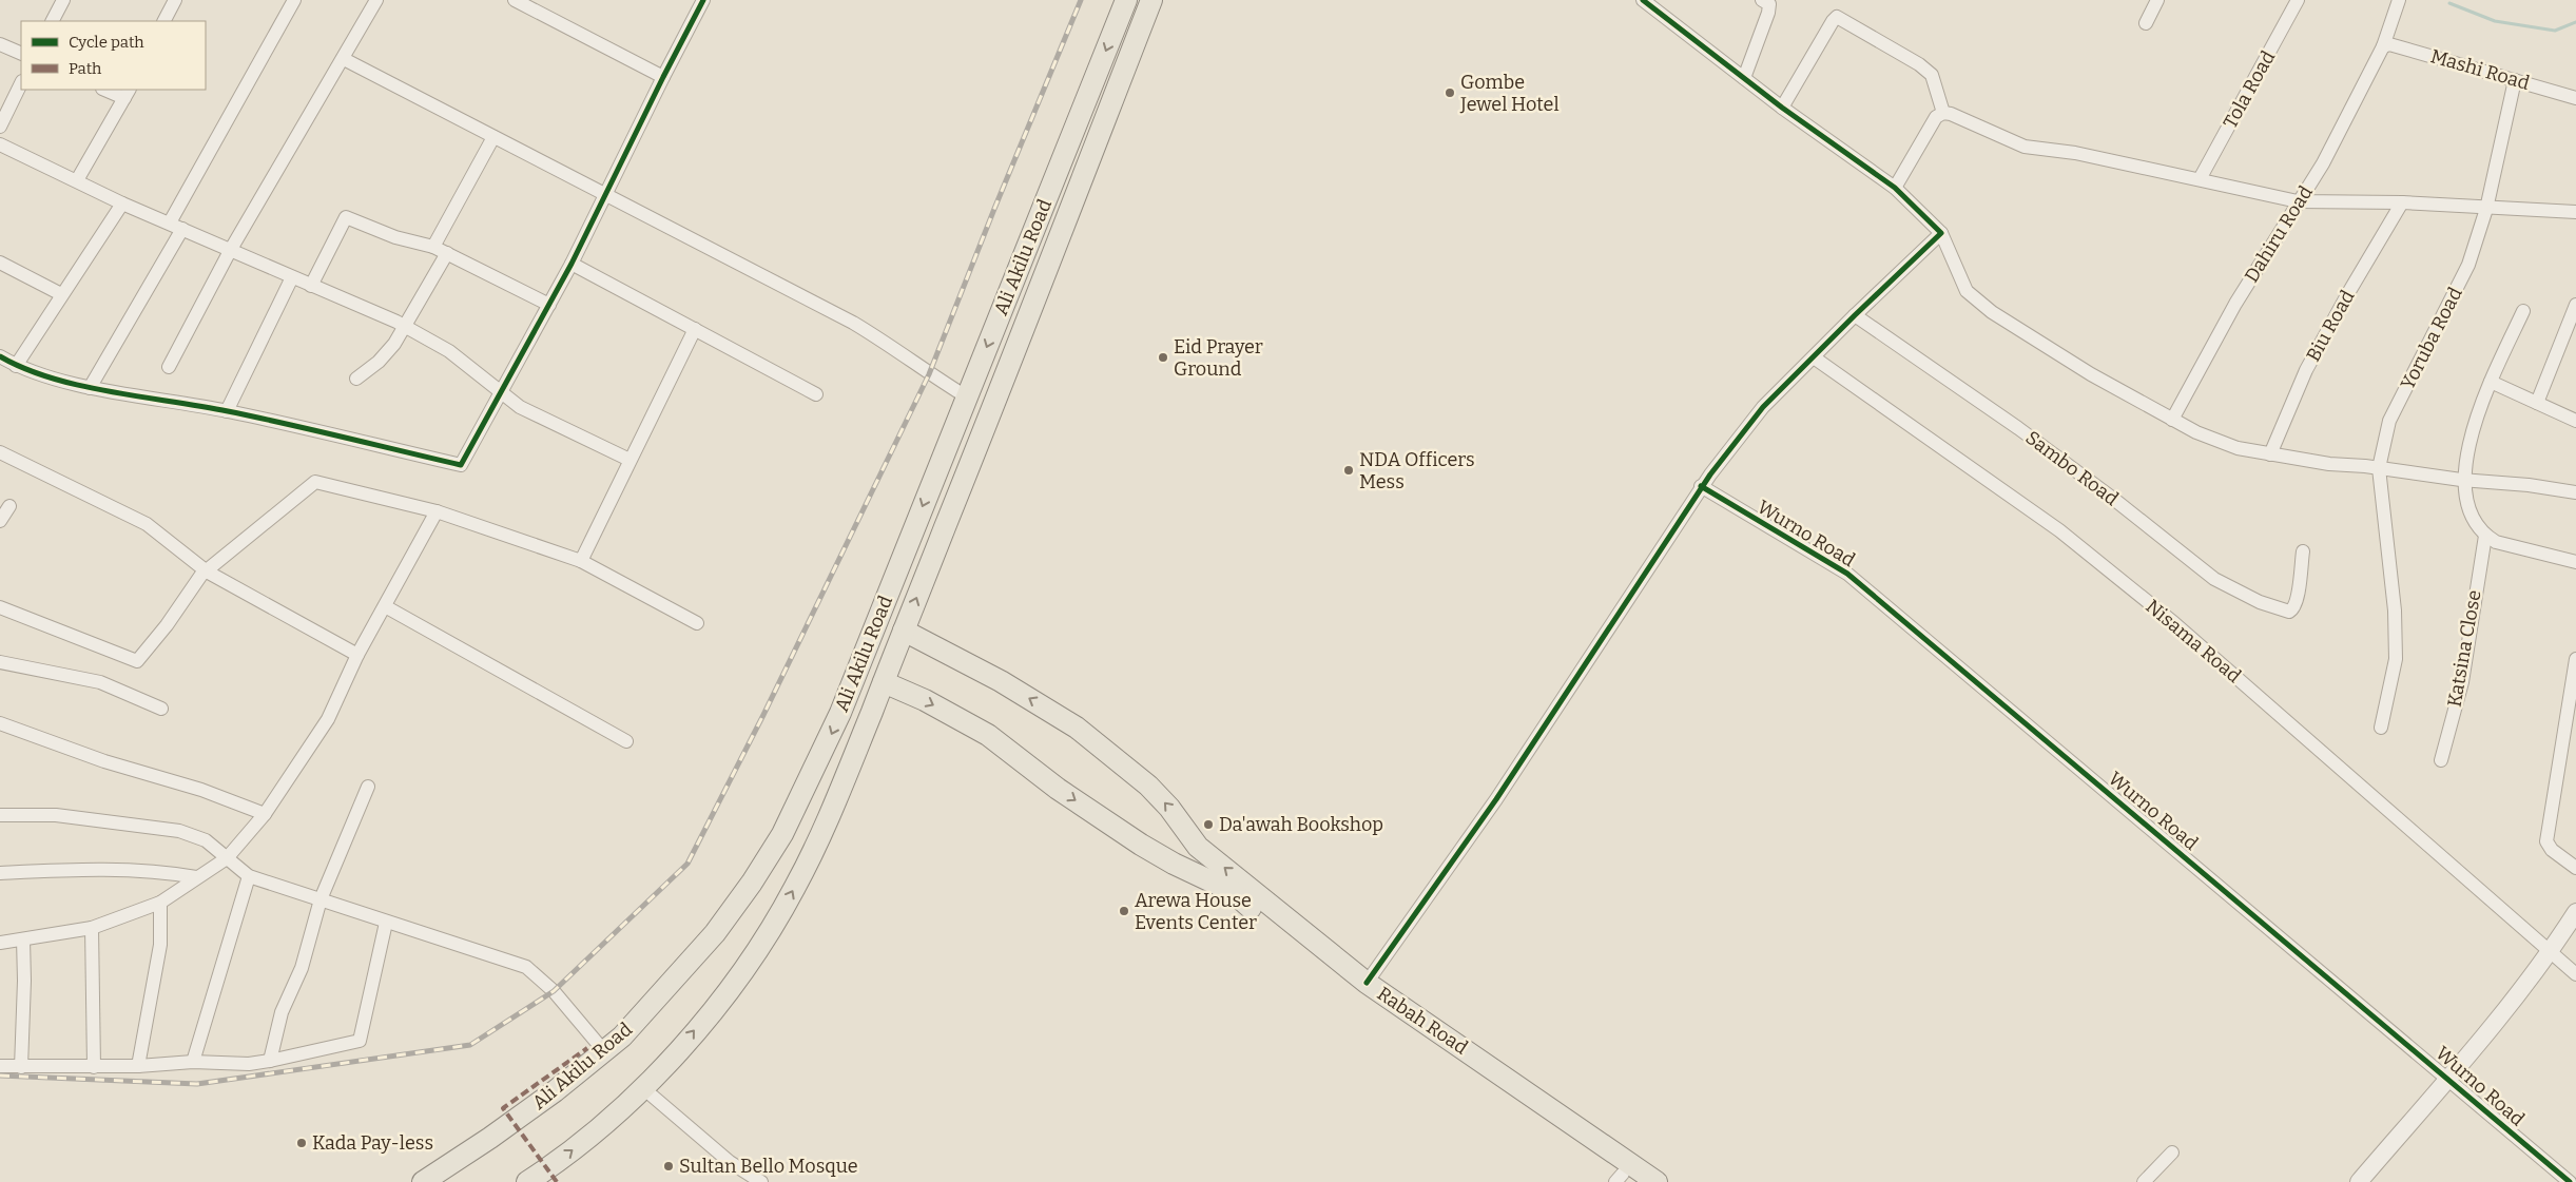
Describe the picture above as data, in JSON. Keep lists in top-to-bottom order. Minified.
{"streets":{"main road":["Ali Akilu Road","Rabah Road"],"street":["Mashi Road","Tola Road","Dahiru Road","Biu Road","Yoruba Road","Sambo Road","Wurno Road","Nisama Road","Katsina Close"]},"crossings":[["Mashi Road","Dahiru Road"],["Mashi Road","Yoruba Road"],["Ali Akilu Road","Rabah Road"]],"places":["Gombe Jewel Hotel","Eid Prayer Ground","NDA Officers Mess","Da'awah Bookshop","Arewa House Events Center","Kada Pay-less","Sultan Bello Mosque"],"legend":["Cycle path","Path"]}
